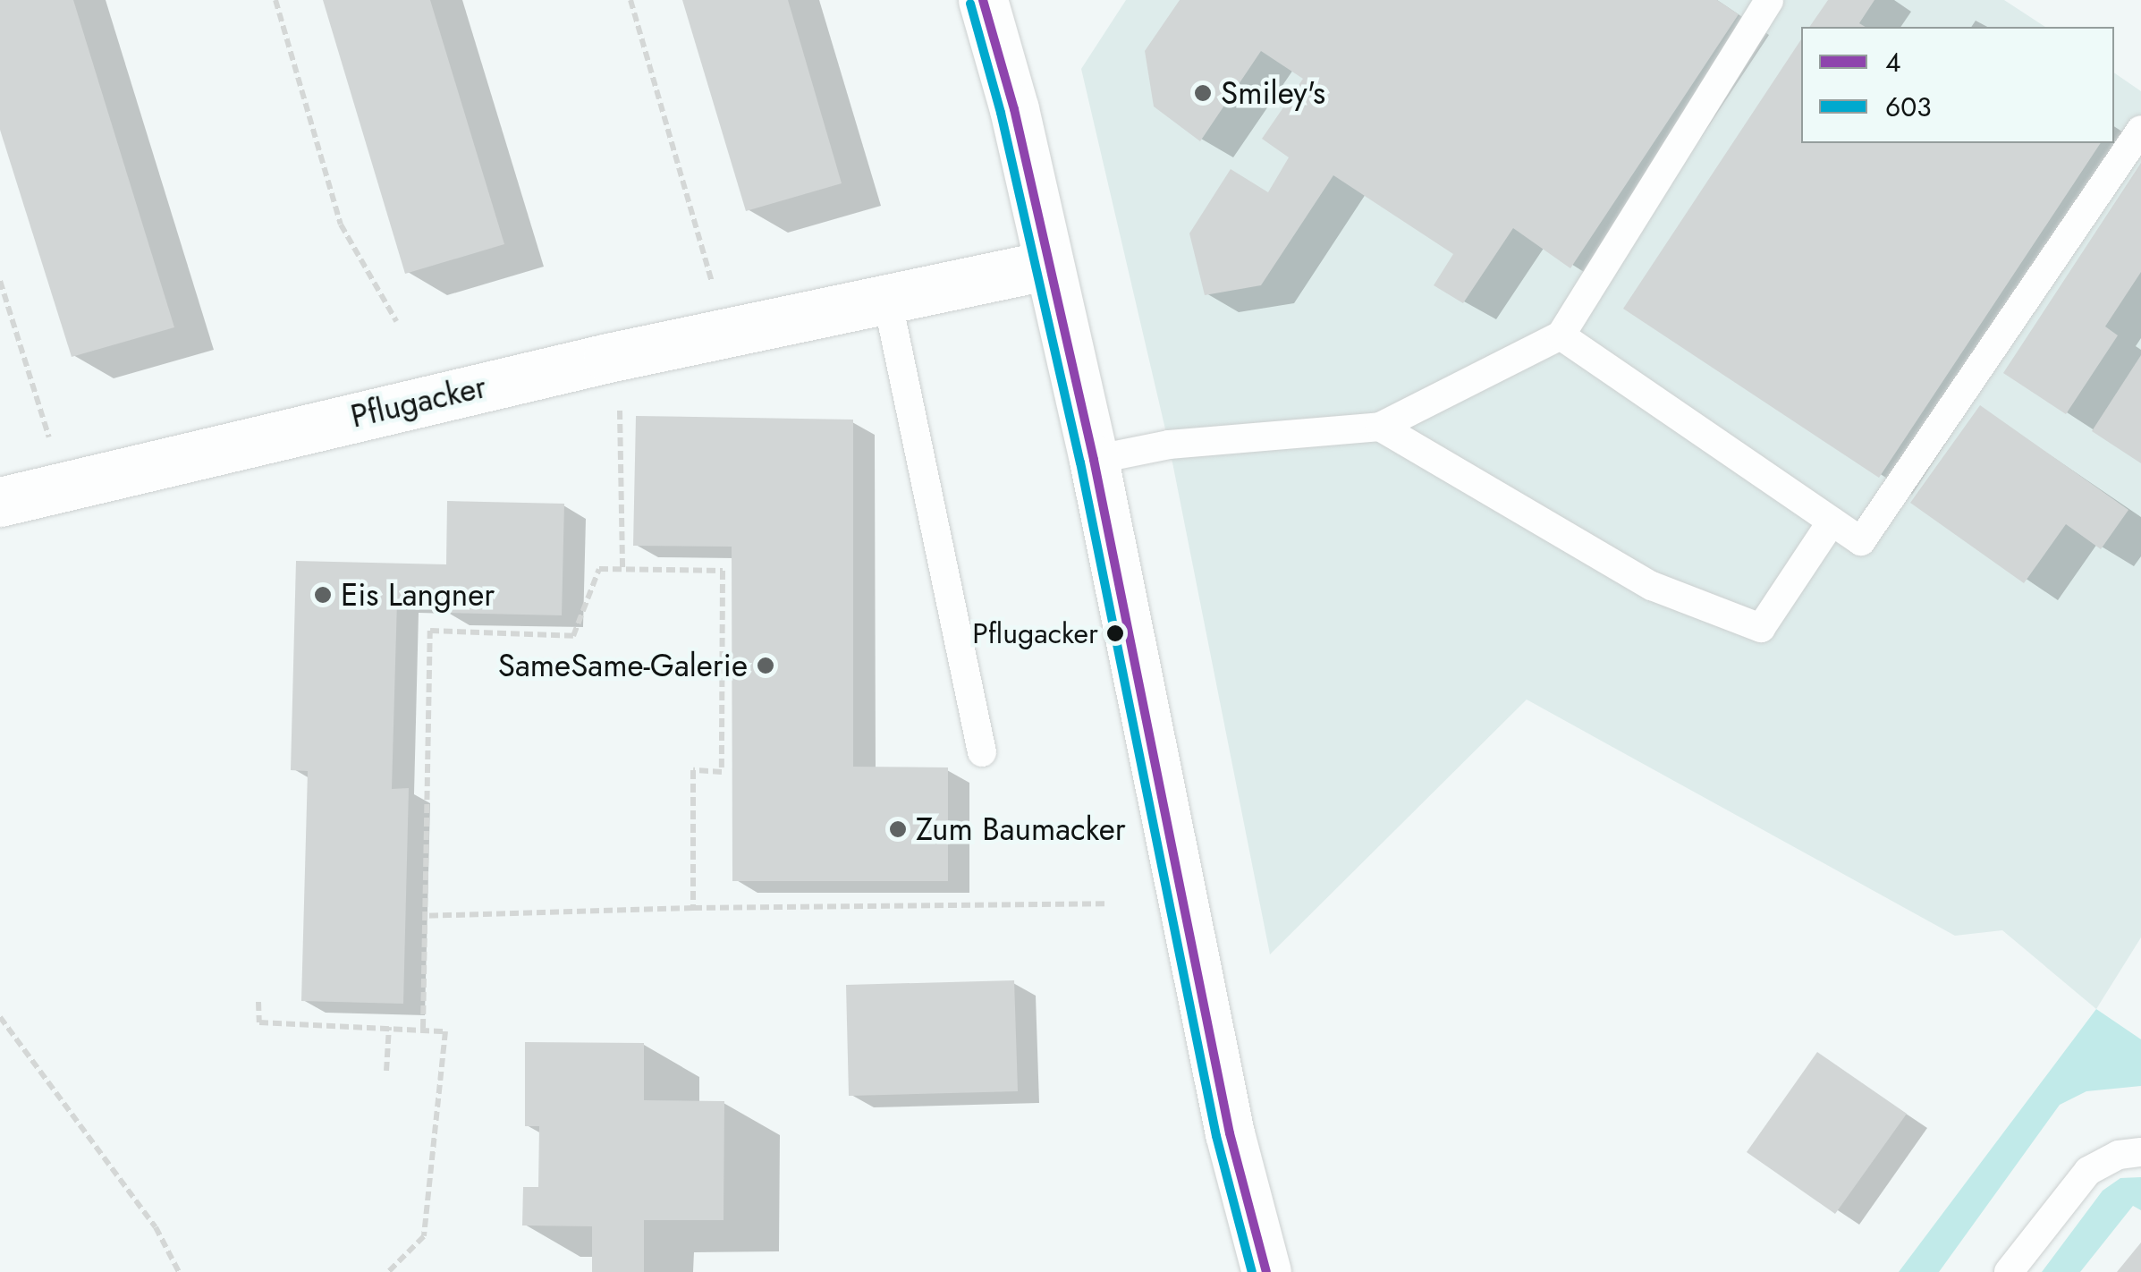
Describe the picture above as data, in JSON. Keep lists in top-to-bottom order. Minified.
{"streets":{"street":["Pflugacker"]},"places":["Smiley's","Eis Langner","Pflugacker","SameSame-Galerie","Zum Baumacker"],"lines":["transit line 4","transit line 603"],"legend":["4","603"]}
